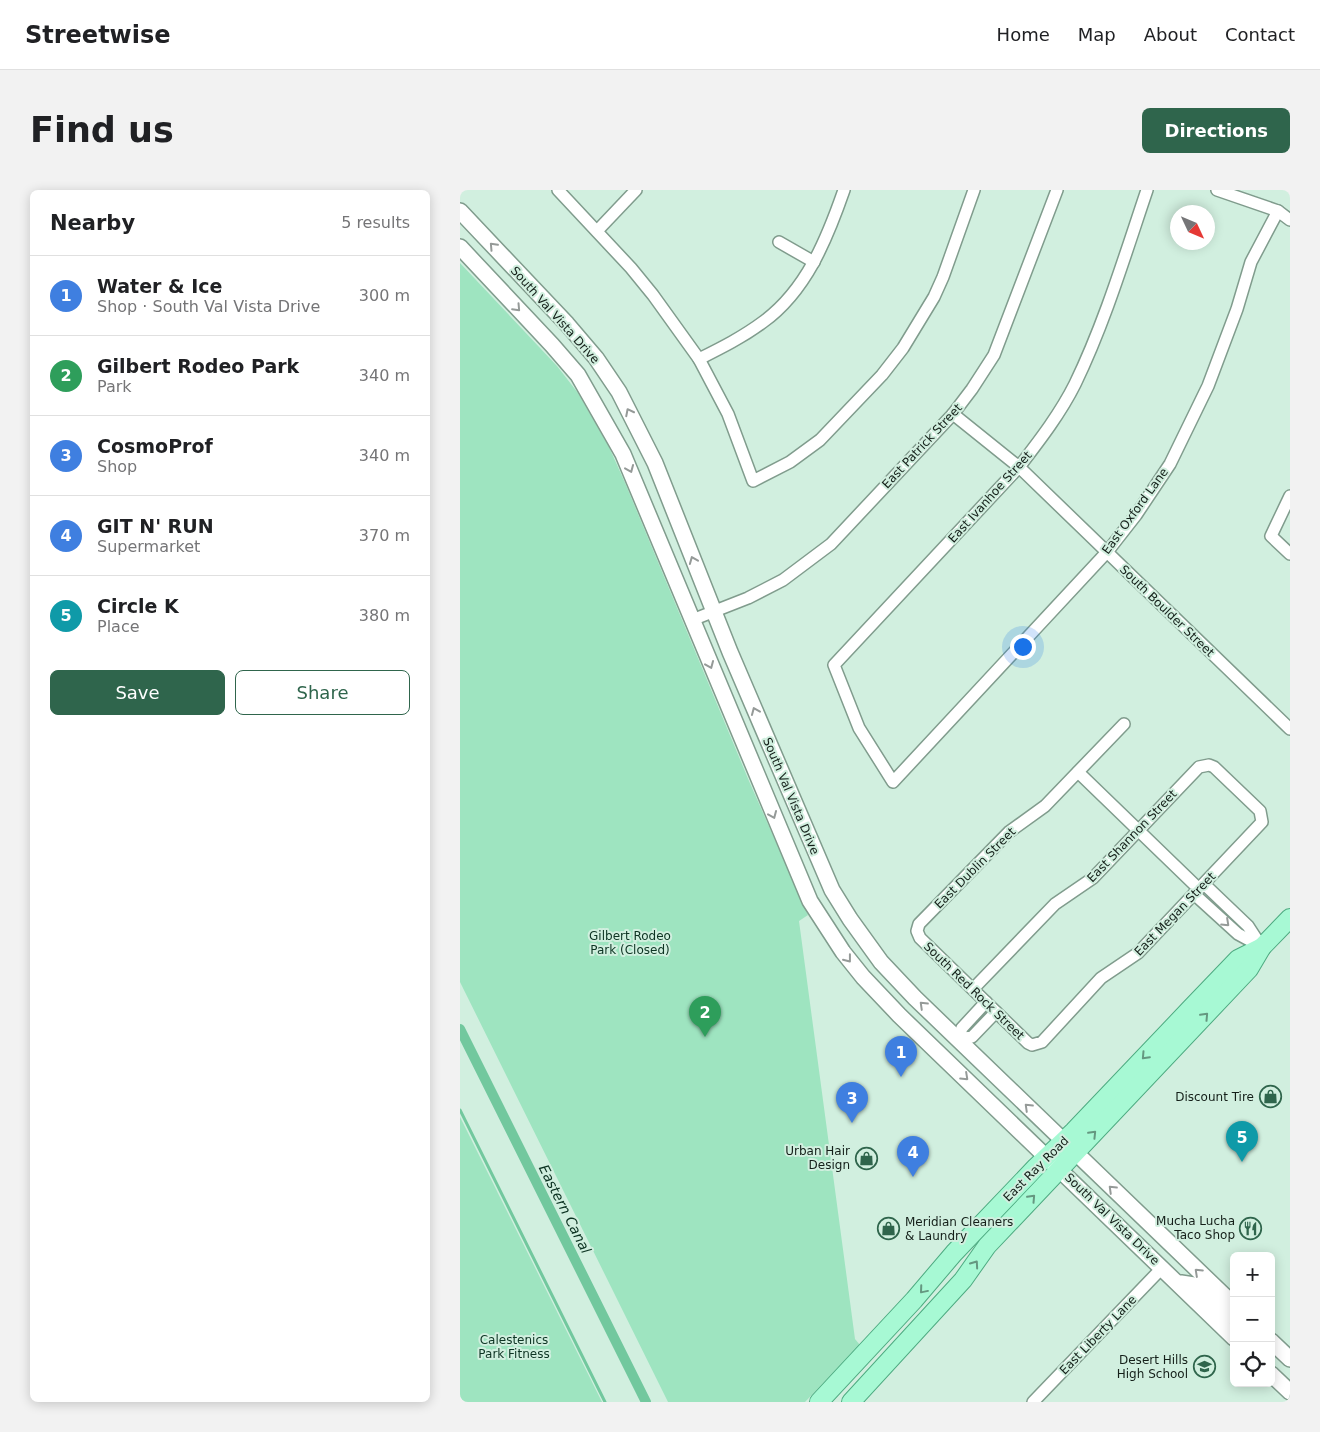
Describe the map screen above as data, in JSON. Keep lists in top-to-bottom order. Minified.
{"streets":{"main road":["South Val Vista Drive","East Ray Road"],"street":["East Patrick Street","East Ivanhoe Street","East Oxford Lane","South Boulder Street","East Shannon Street","East Dublin Street","East Megan Street","South Red Rock Street","East Liberty Lane"]},"crossings":[["South Val Vista Drive","East Patrick Street"],["South Val Vista Drive","East Ray Road"],["South Val Vista Drive","East Liberty Lane"],["East Patrick Street","South Boulder Street"],["East Ivanhoe Street","East Oxford Lane"],["East Ivanhoe Street","South Boulder Street"],["East Oxford Lane","South Boulder Street"],["East Shannon Street","East Megan Street"],["East Shannon Street","South Red Rock Street"],["East Dublin Street","South Red Rock Street"],["East Megan Street","South Red Rock Street"]],"water":["Eastern Canal"],"parks":["Gilbert Rodeo Park (Closed)","Calestenics Park Fitness"],"places":{"shop":["Discount Tire","Urban Hair Design","Meridian Cleaners & Laundry"],"restaurant":["Mucha Lucha Taco Shop"],"school or university":["Desert Hills High School"]},"north":"bottom right","page":{"header":"Streetwise","nav":["Home","Map","About","Contact"],"buttons":["Directions",["Save","Share"]],"title":"Find us","heading":["Nearby","5 results"],"list":[{"mark":"1","name":"Water & Ice","note":"Shop · South Val Vista Drive","value":"300 m"},{"mark":"2","name":"Gilbert Rodeo Park","note":"Park","value":"340 m"},{"mark":"3","name":"CosmoProf","note":"Shop","value":"340 m"},{"mark":"4","name":"GIT N' RUN","note":"Supermarket","value":"370 m"},{"mark":"5","name":"Circle K","note":"Place","value":"380 m"}],"pins":["2","1","3","5","4"],"map_buttons":["+","−"]}}
